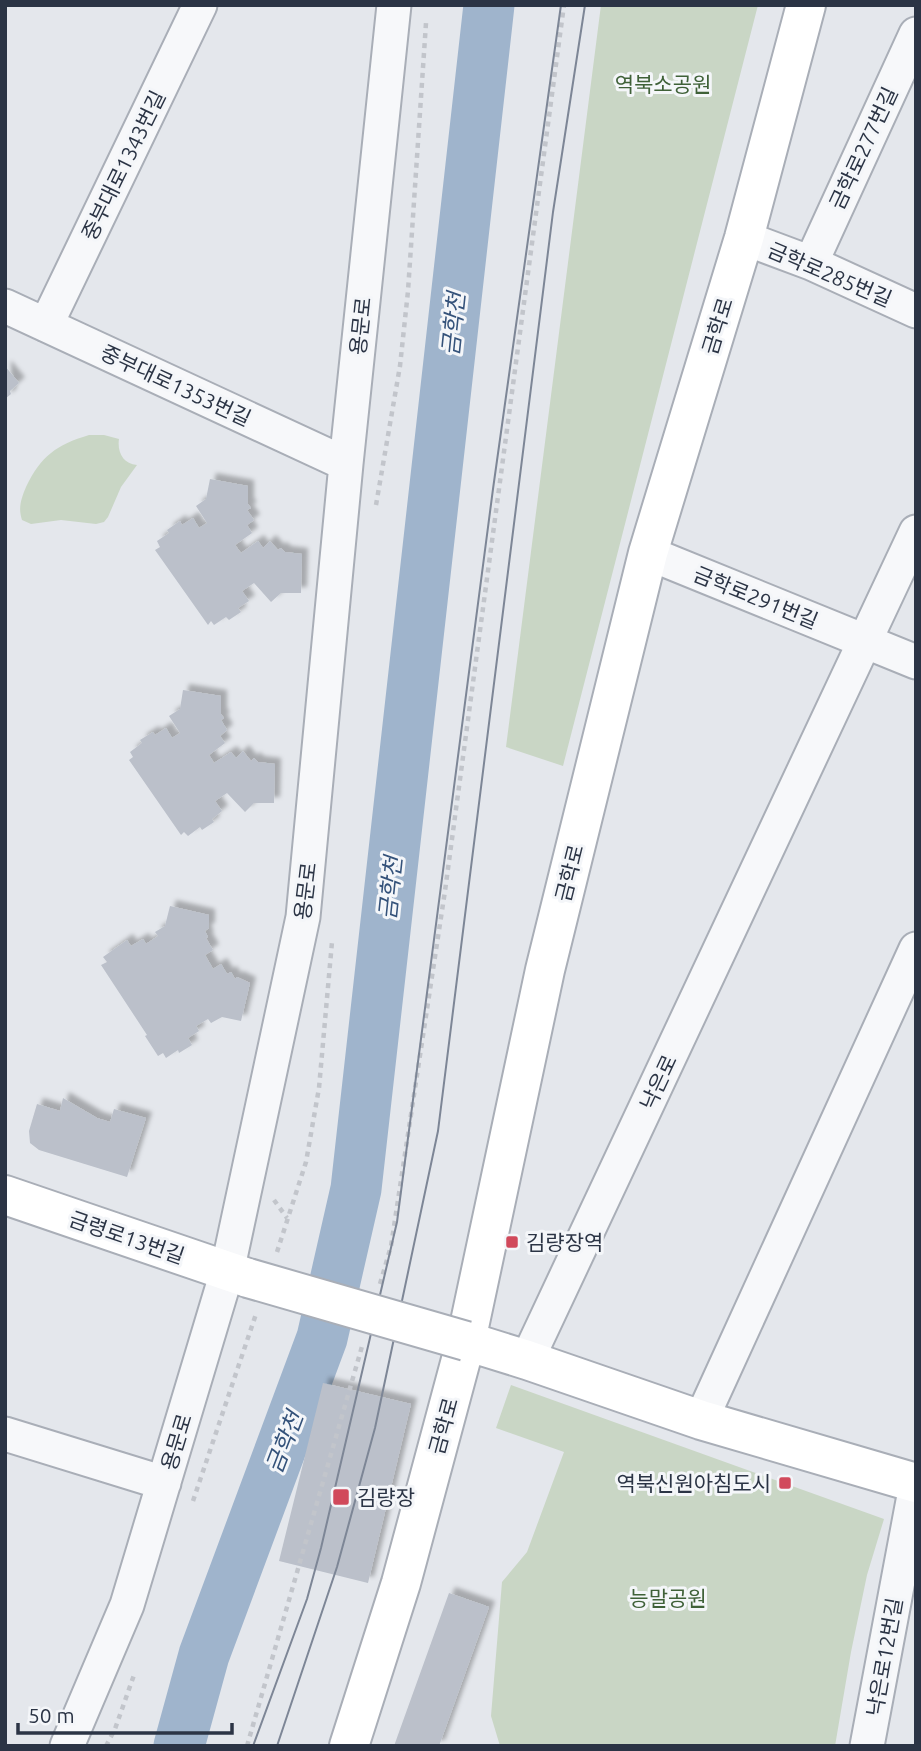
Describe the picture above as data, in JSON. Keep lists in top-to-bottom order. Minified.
{"streets":{"main road":["금학로","금령로13번길"],"street":["금학로277번길","중부대로1343번길","금학로285번길","용문로","중부대로1353번길","금학로291번길","낙은로","낙은로12번길"]},"crossings":[["금학로277번길","금학로285번길"],["중부대로1343번길","중부대로1353번길"],["금학로285번길","금학로"],["용문로","중부대로1353번길"],["용문로","금령로13번길"],["금학로","금학로291번길"],["금학로","금령로13번길"],["금학로291번길","낙은로"]],"water":["금학천"],"parks":["역북소공원","능말공원"],"places":{"transit":["김량장역","역북신원아침도시","김량장"]},"scale_bar":"50 m"}
